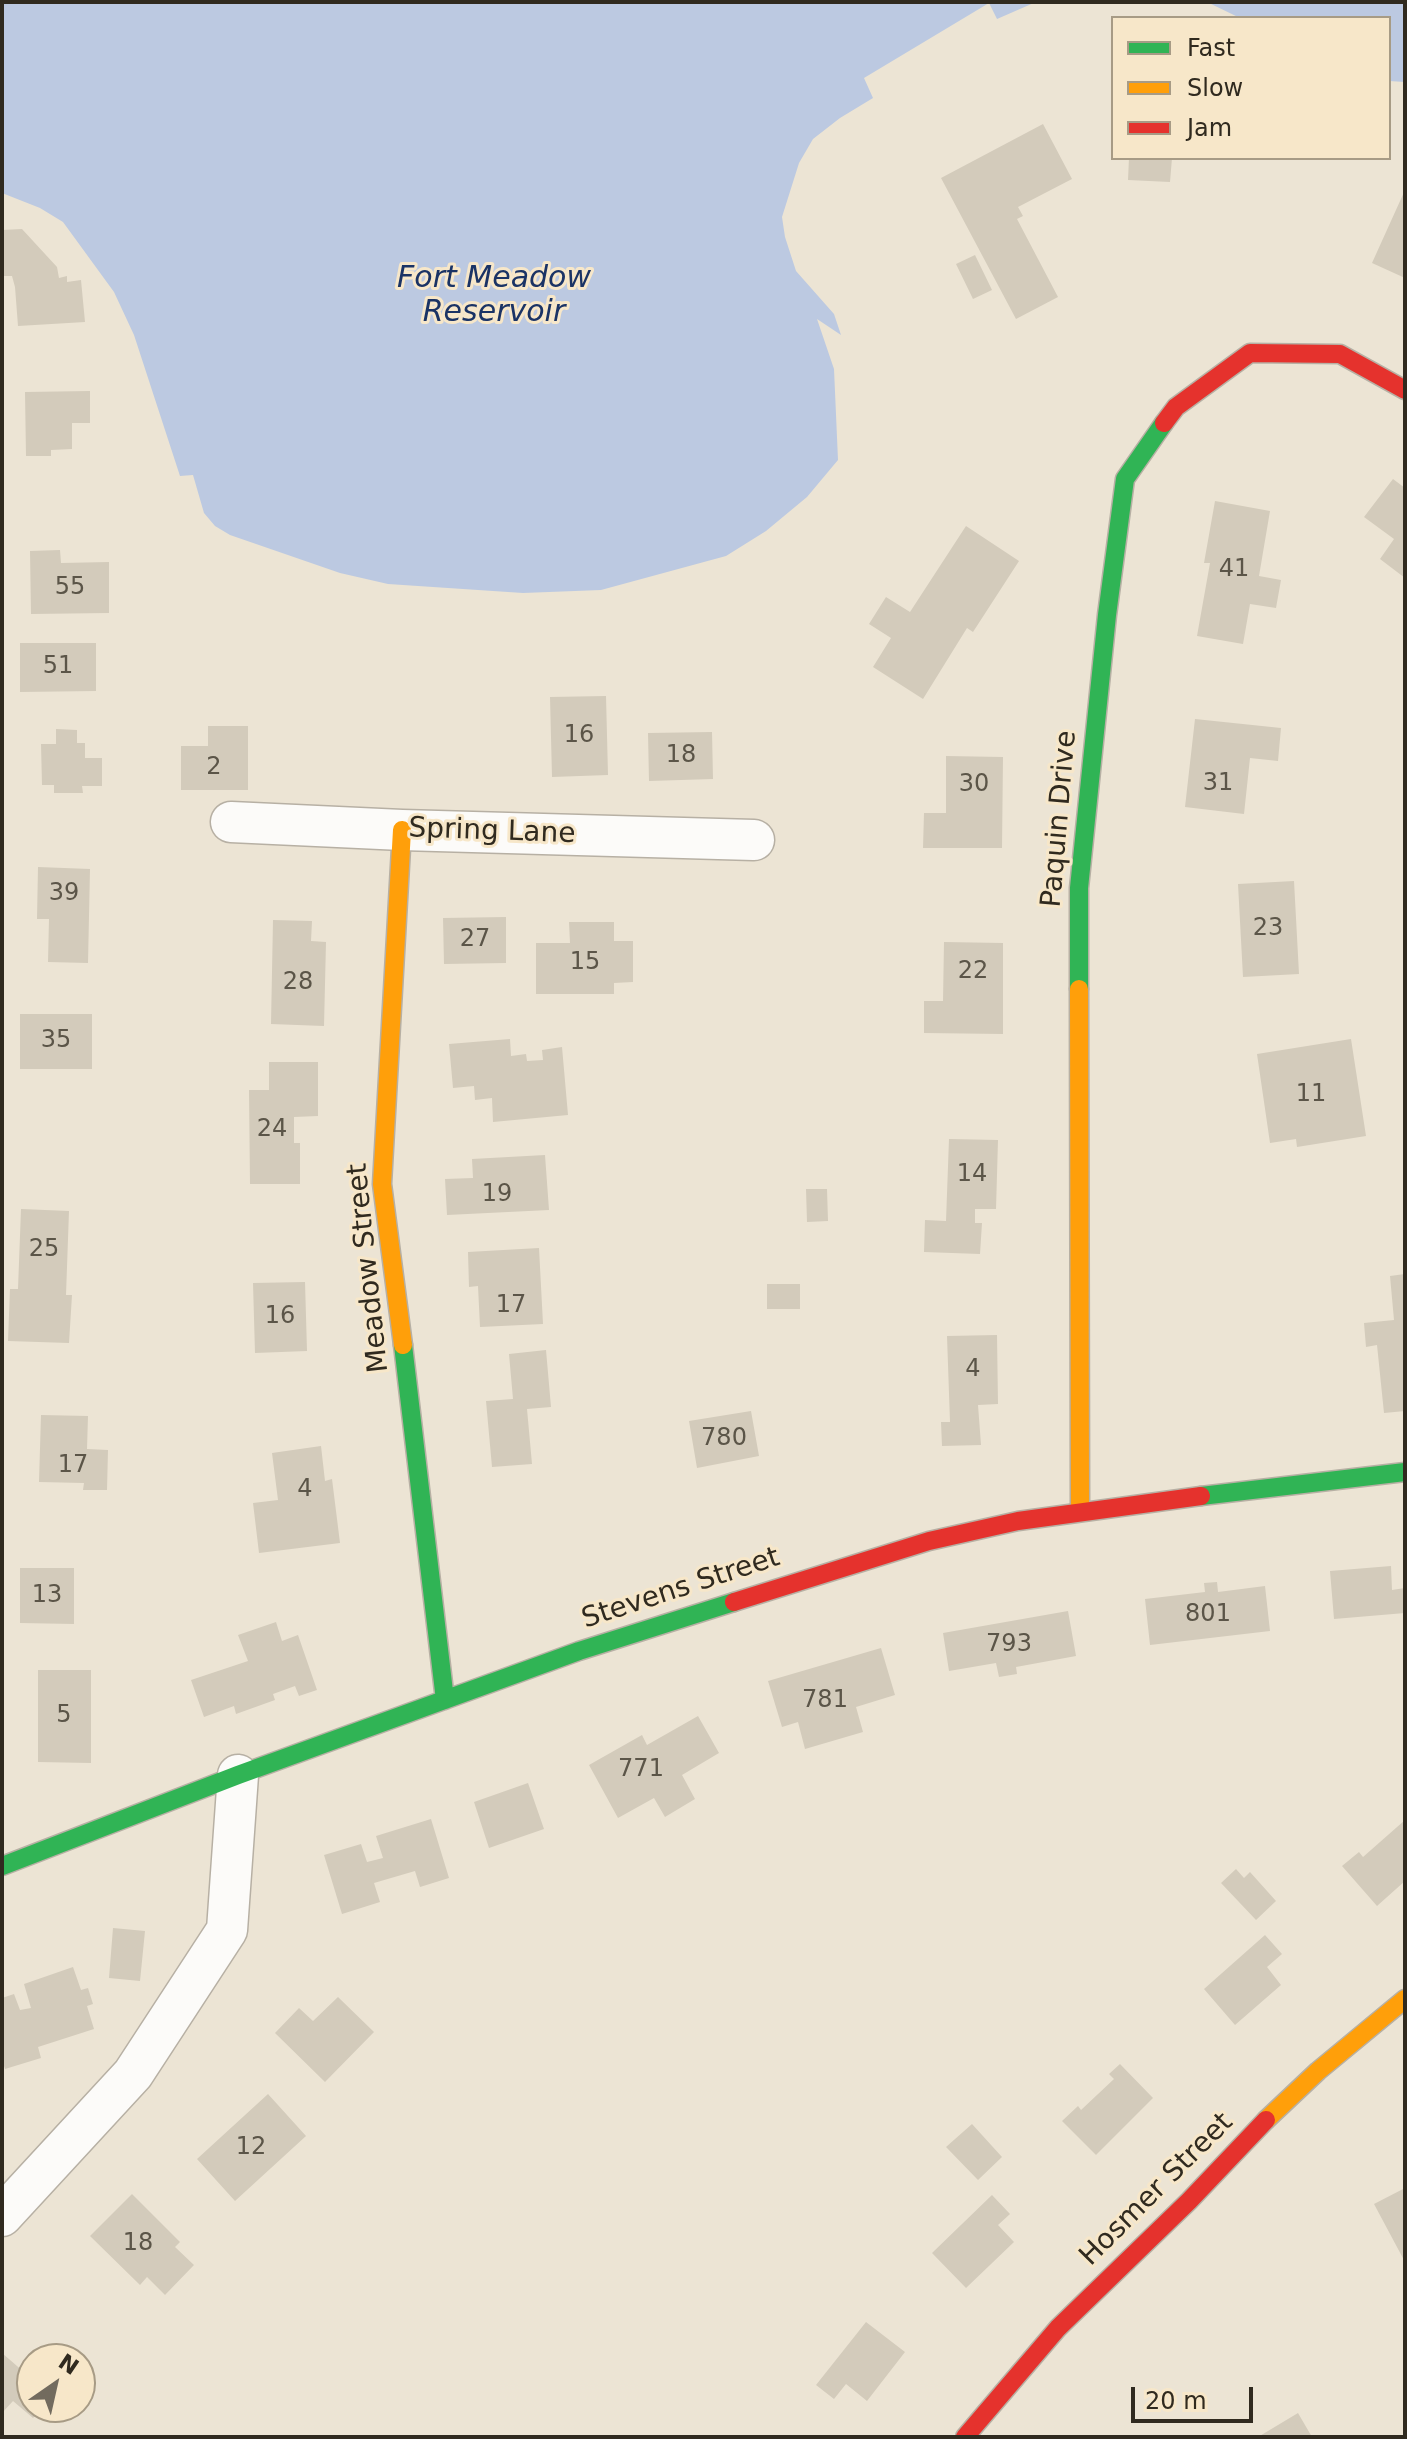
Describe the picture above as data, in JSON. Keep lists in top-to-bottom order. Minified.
{"streets":{"street":["Paquin Drive","Spring Lane","Meadow Street","Stevens Street","Hosmer Street"]},"crossings":[["Paquin Drive","Stevens Street"],["Spring Lane","Meadow Street"],["Meadow Street","Stevens Street"]],"water":["Fort Meadow Reservoir"],"house_numbers":["41","55","51","16","18","2","31","30","39","23","27","15","22","28","35","11","24","14","19","25","17","16","4","780","17","4","13","801","793","781","5","771","12","18"],"legend":["Fast","Slow","Jam"],"scale_bar":"20 m","north":"top right"}
